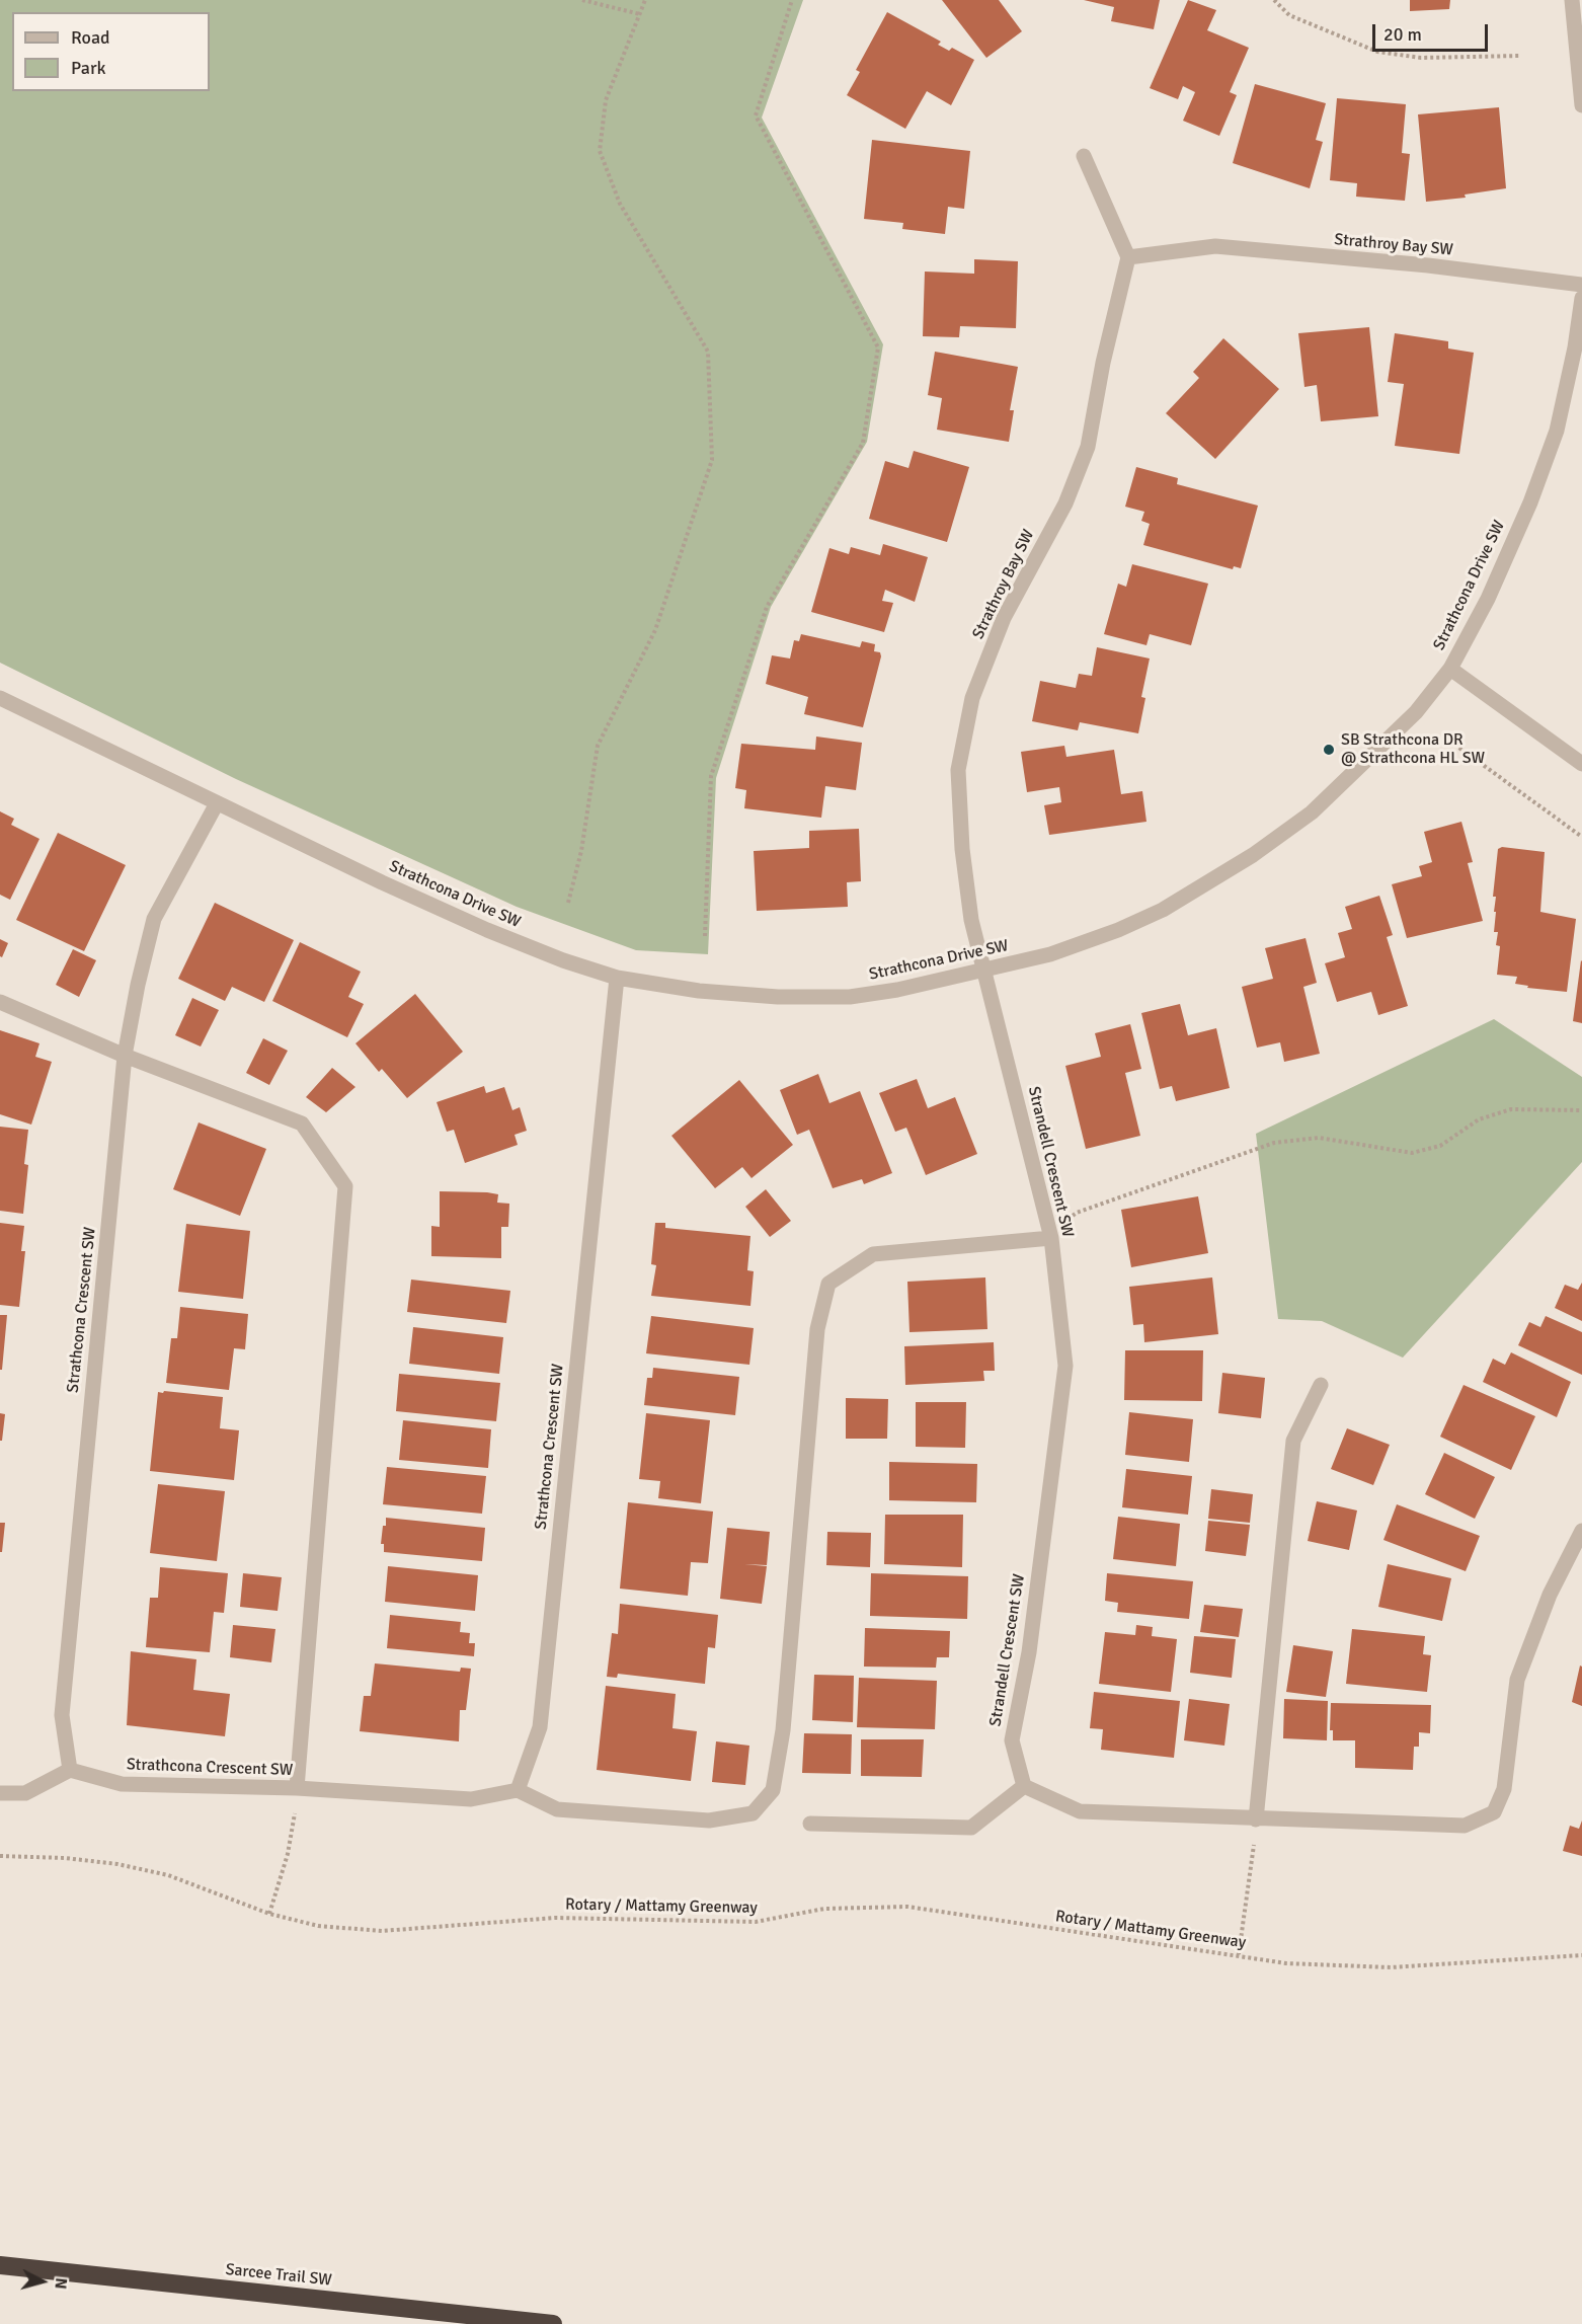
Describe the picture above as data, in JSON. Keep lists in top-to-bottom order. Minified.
{"streets":{"highway":["Sarcee Trail SW"],"street":["Strathroy Bay SW","Strathcona Drive SW","Strandell Crescent SW","Strathcona Crescent SW"],"path":["Rotary / Mattamy Greenway"]},"crossings":[["Strathroy Bay SW","Strathcona Drive SW"],["Strathroy Bay SW","Strandell Crescent SW"],["Strathcona Drive SW","Strandell Crescent SW"],["Strathcona Drive SW","Strathcona Crescent SW"]],"places":["SB Strathcona DR @ Strathcona HL SW"],"legend":["Road","Park"],"scale_bar":"20 m","north":"right"}
